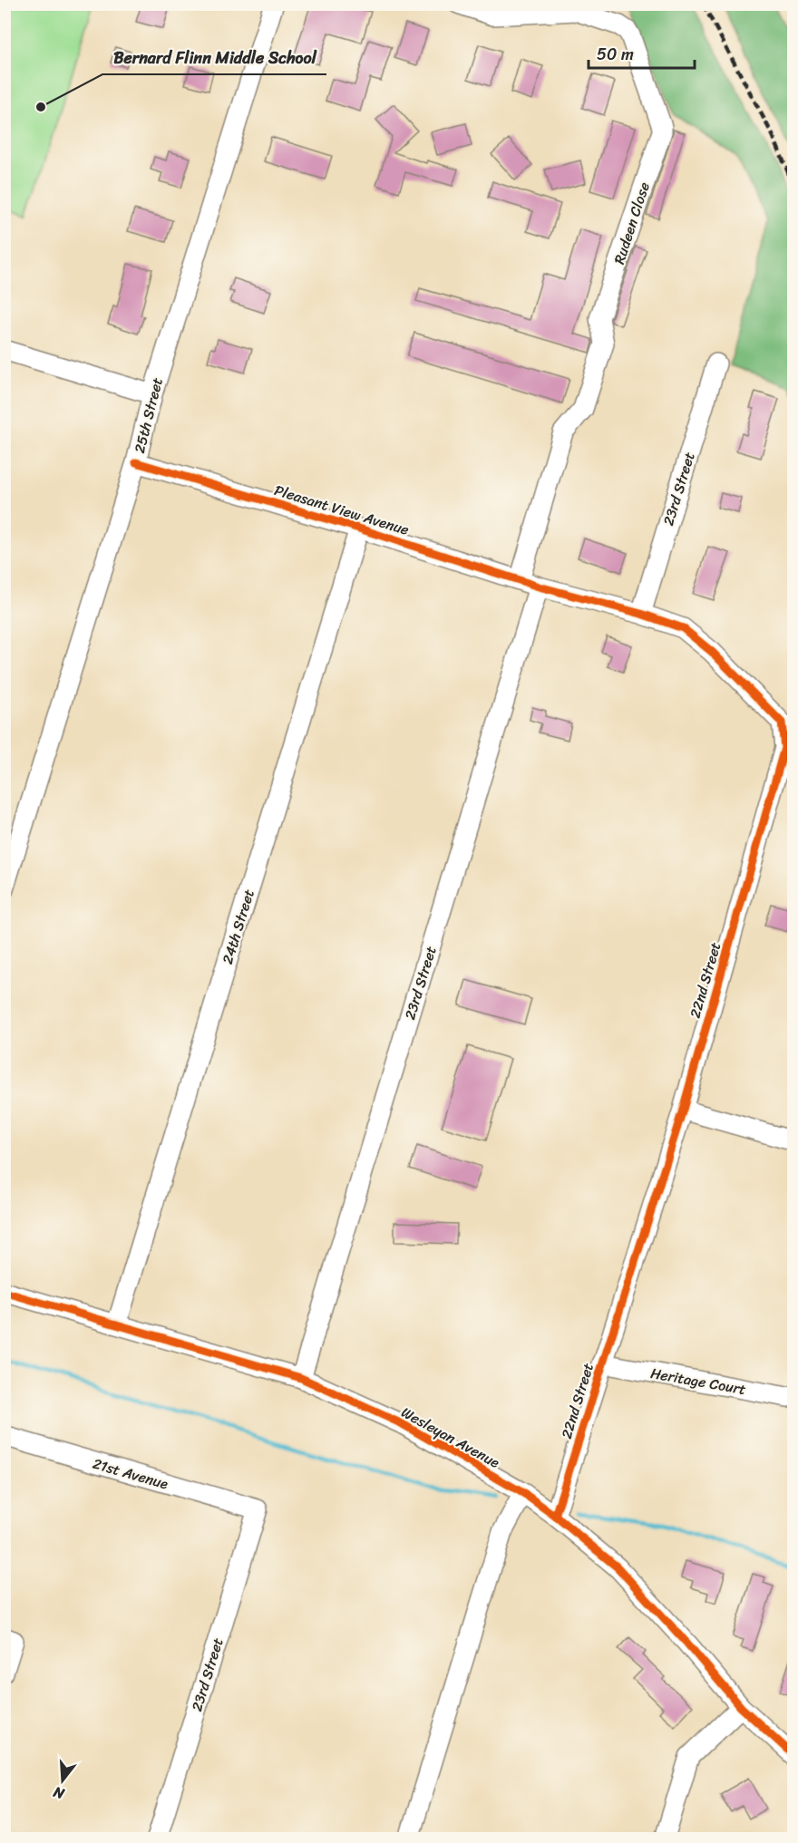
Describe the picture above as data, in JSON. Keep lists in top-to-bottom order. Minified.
{"streets":{"street":["Rudeen Close","25th Street","23rd Street","Pleasant View Avenue","24th Street","22nd Street","Heritage Court","Wesleyan Avenue","21st Avenue"]},"crossings":[["Rudeen Close","Pleasant View Avenue"],["25th Street","Pleasant View Avenue"],["23rd Street","Pleasant View Avenue"],["23rd Street","22nd Street"],["23rd Street","Wesleyan Avenue"],["23rd Street","21st Avenue"],["Pleasant View Avenue","24th Street"],["Pleasant View Avenue","22nd Street"],["24th Street","Wesleyan Avenue"],["22nd Street","Heritage Court"],["22nd Street","Wesleyan Avenue"]],"places":["Bernard Flinn Middle School"],"scale_bar":"50 m","north":"bottom"}
